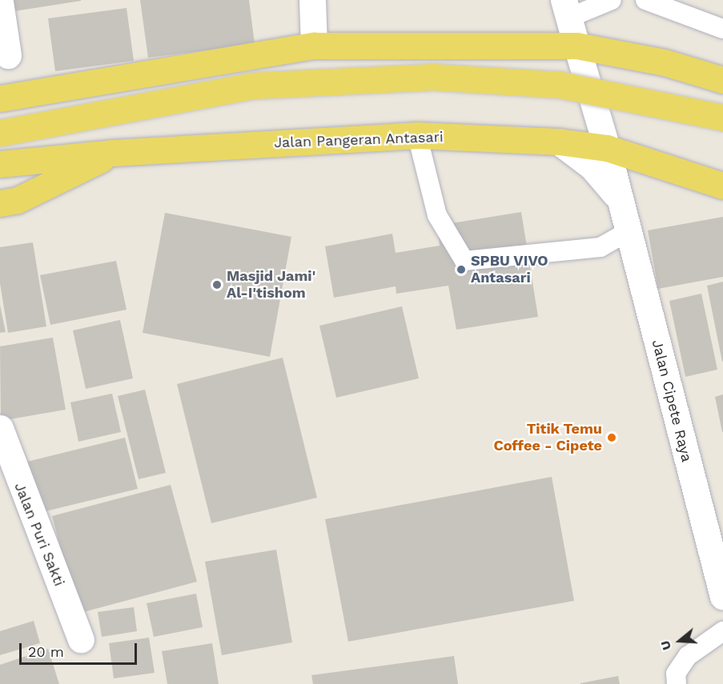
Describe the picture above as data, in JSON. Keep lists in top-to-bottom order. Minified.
{"streets":{"main road":["Jalan Pangeran Antasari","Jalan Cipete Raya","Jalan Puri Sakti"]},"crossings":[["Jalan Pangeran Antasari","Jalan Cipete Raya"]],"places":["SPBU VIVO Antasari","Masjid Jami' Al-I'tishom","Titik Temu Coffee - Cipete"],"scale_bar":"20 m","north":"left"}
